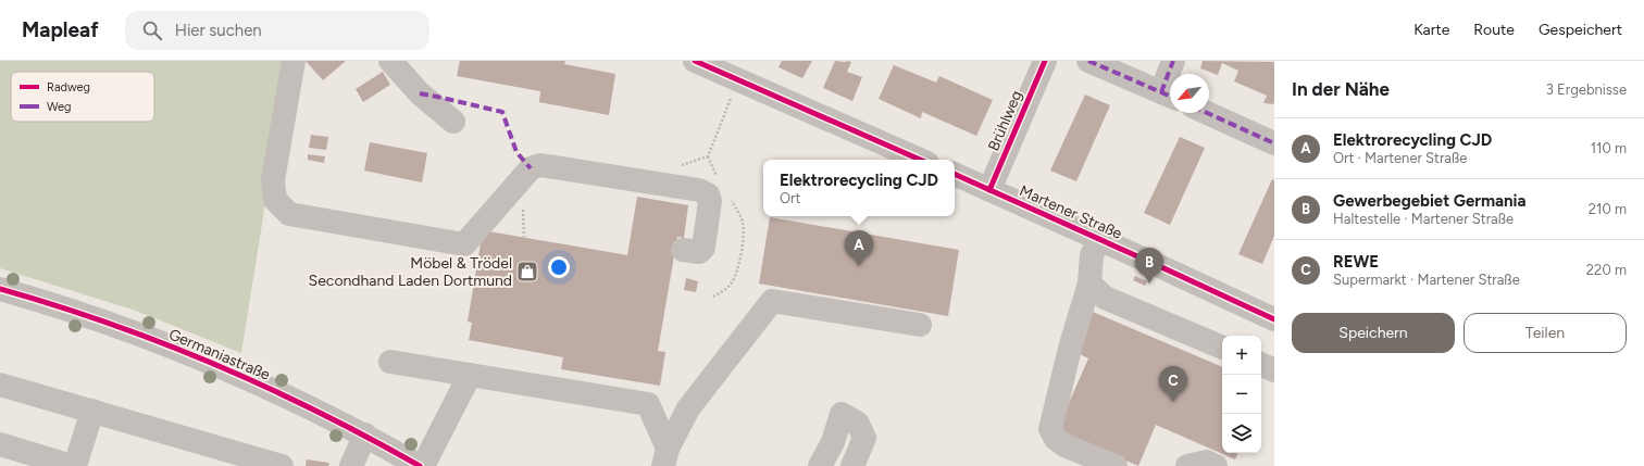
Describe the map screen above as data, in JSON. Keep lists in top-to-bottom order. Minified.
{"streets":{"street":["Brühlweg","Martener Straße","Germaniastraße"]},"crossings":[["Brühlweg","Martener Straße"]],"places":{"shop":["Möbel & Trödel Secondhand Laden Dortmund"]},"legend":["Radweg","Weg"],"north":"bottom left","page":{"header":"Mapleaf","search":"Hier suchen","nav":["Karte","Route","Gespeichert"],"heading":["In der Nähe","3 Ergebnisse"],"list":[{"mark":"A","name":"Elektrorecycling CJD","note":"Ort · Martener Straße","value":"110 m"},{"mark":"B","name":"Gewerbegebiet Germania","note":"Haltestelle · Martener Straße","value":"210 m"},{"mark":"C","name":"REWE","note":"Supermarkt · Martener Straße","value":"220 m"}],"popup":["Elektrorecycling CJD","Ort"],"pins":["A","B","C"],"buttons":["Speichern","Teilen"],"map_buttons":["+","−"]}}
